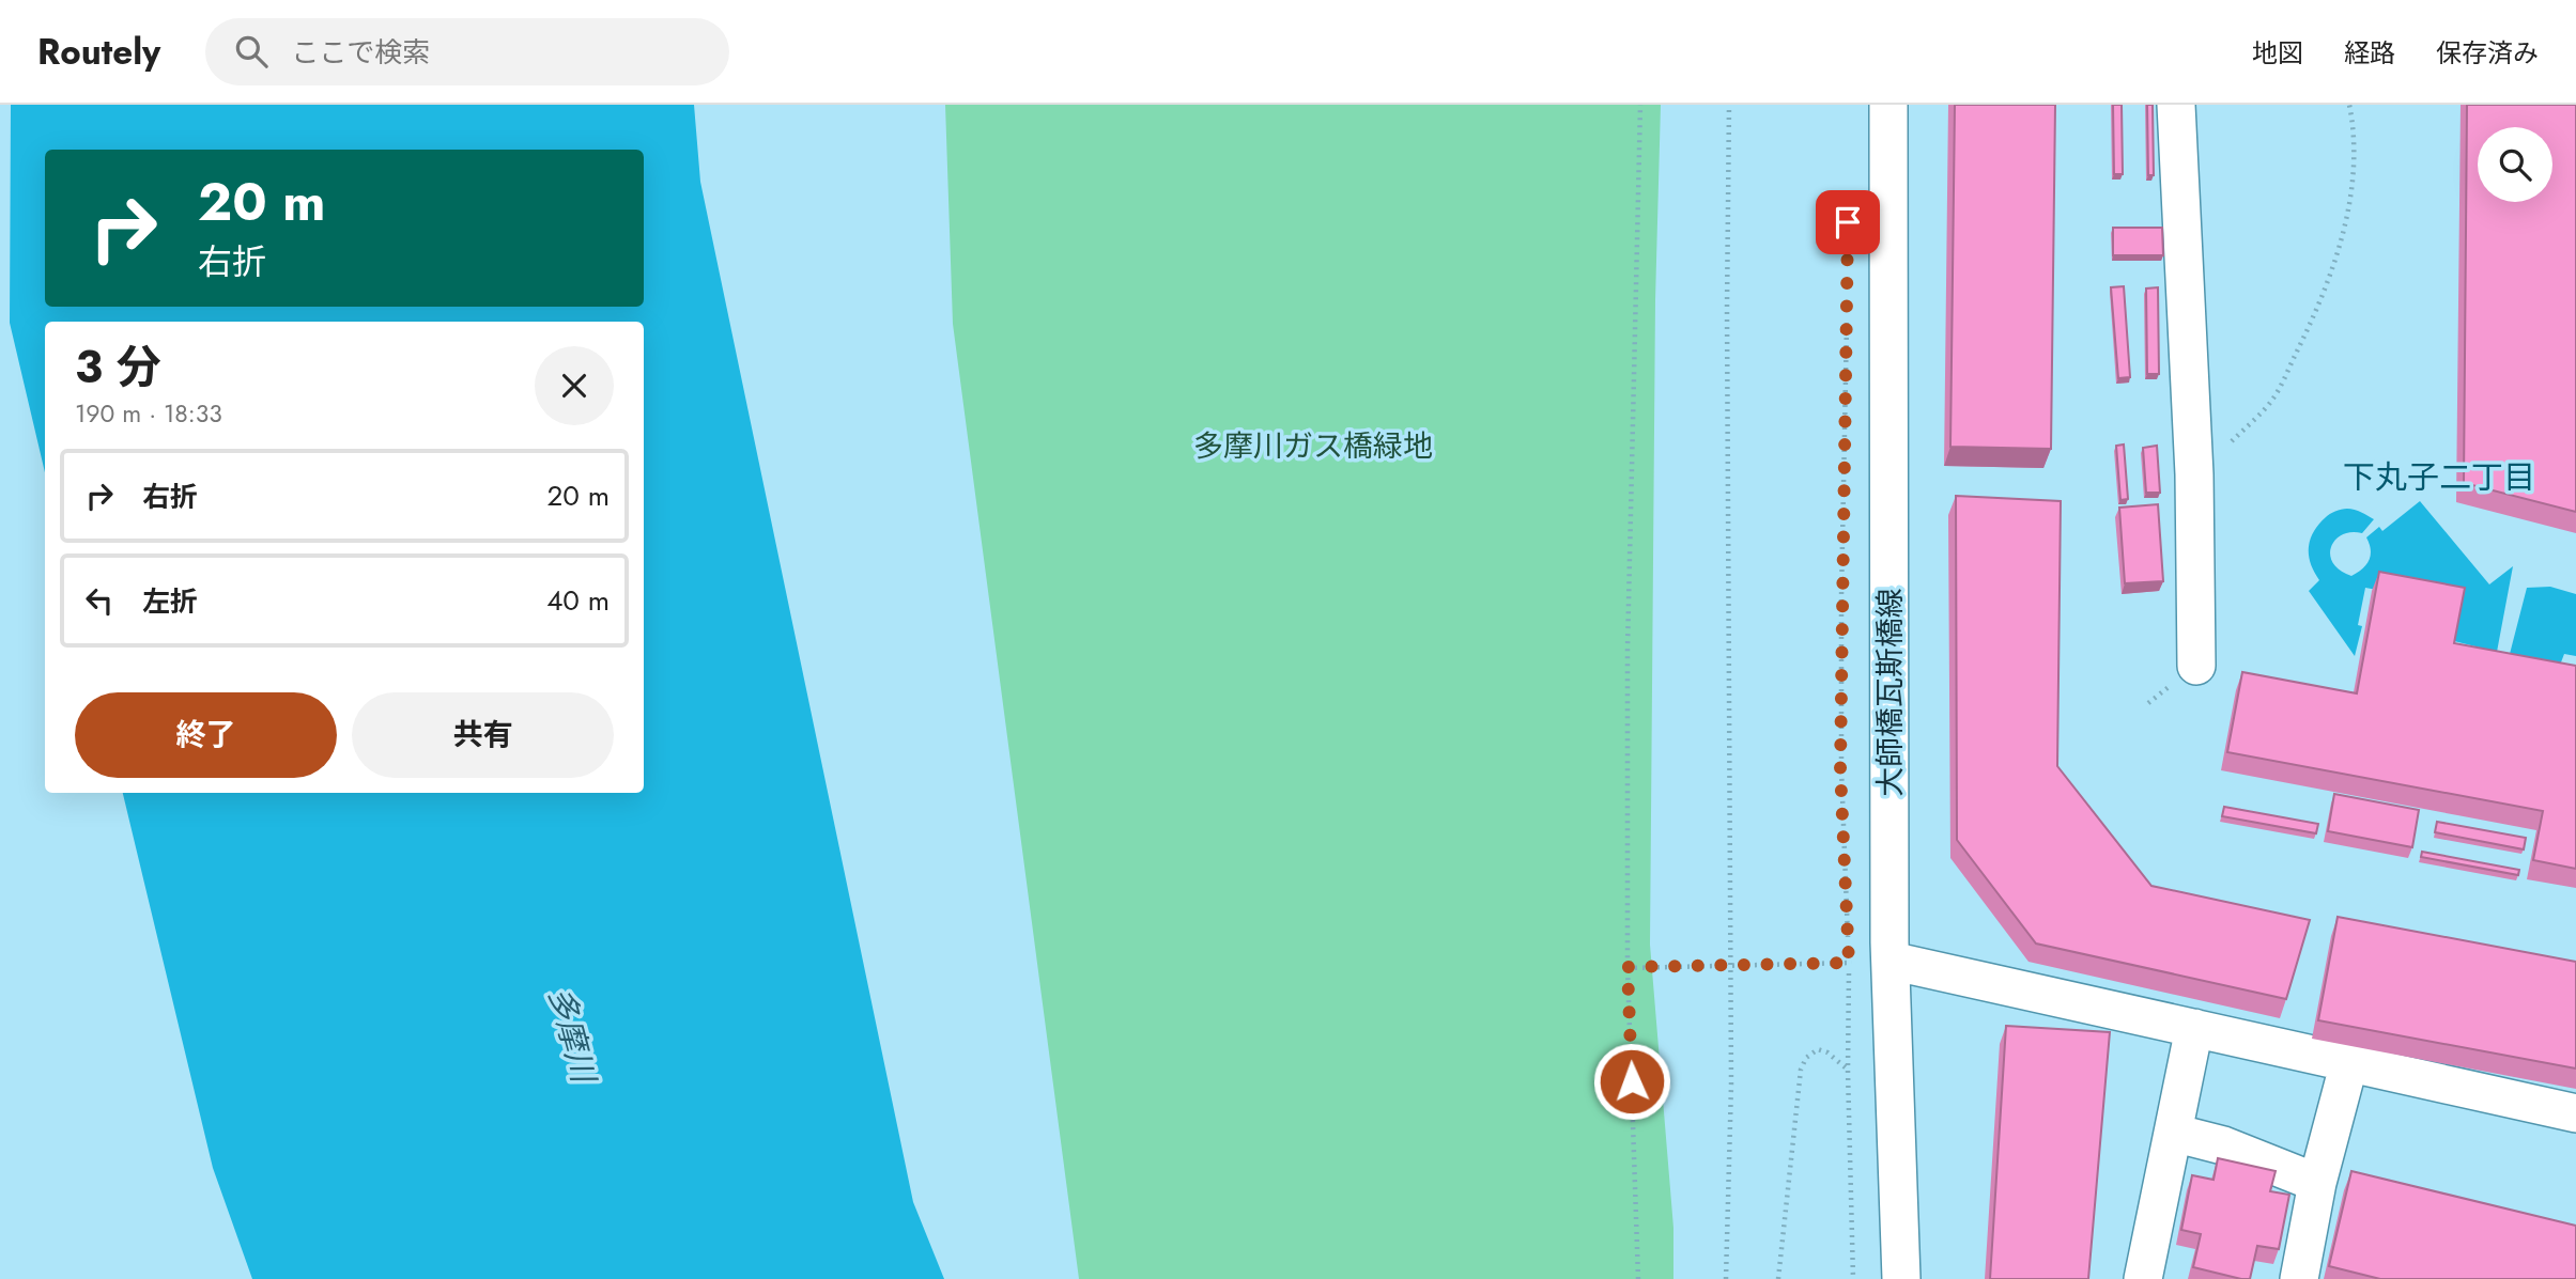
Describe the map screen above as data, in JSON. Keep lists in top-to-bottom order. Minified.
{"streets":{"street":["大師橋瓦斯橋線"]},"districts":["下丸子二丁目"],"water":["多摩川"],"parks":["多摩川ガス橋緑地"],"page":{"header":"Routely","search":"ここで検索","nav":["地図","経路","保存済み"],"turn":["20 m","右折"],"heading":["3 分","190 m · 18:33"],"list":[{"name":"右折","value":"20 m"},{"name":"左折","value":"40 m"}],"buttons":["終了","共有"]}}
